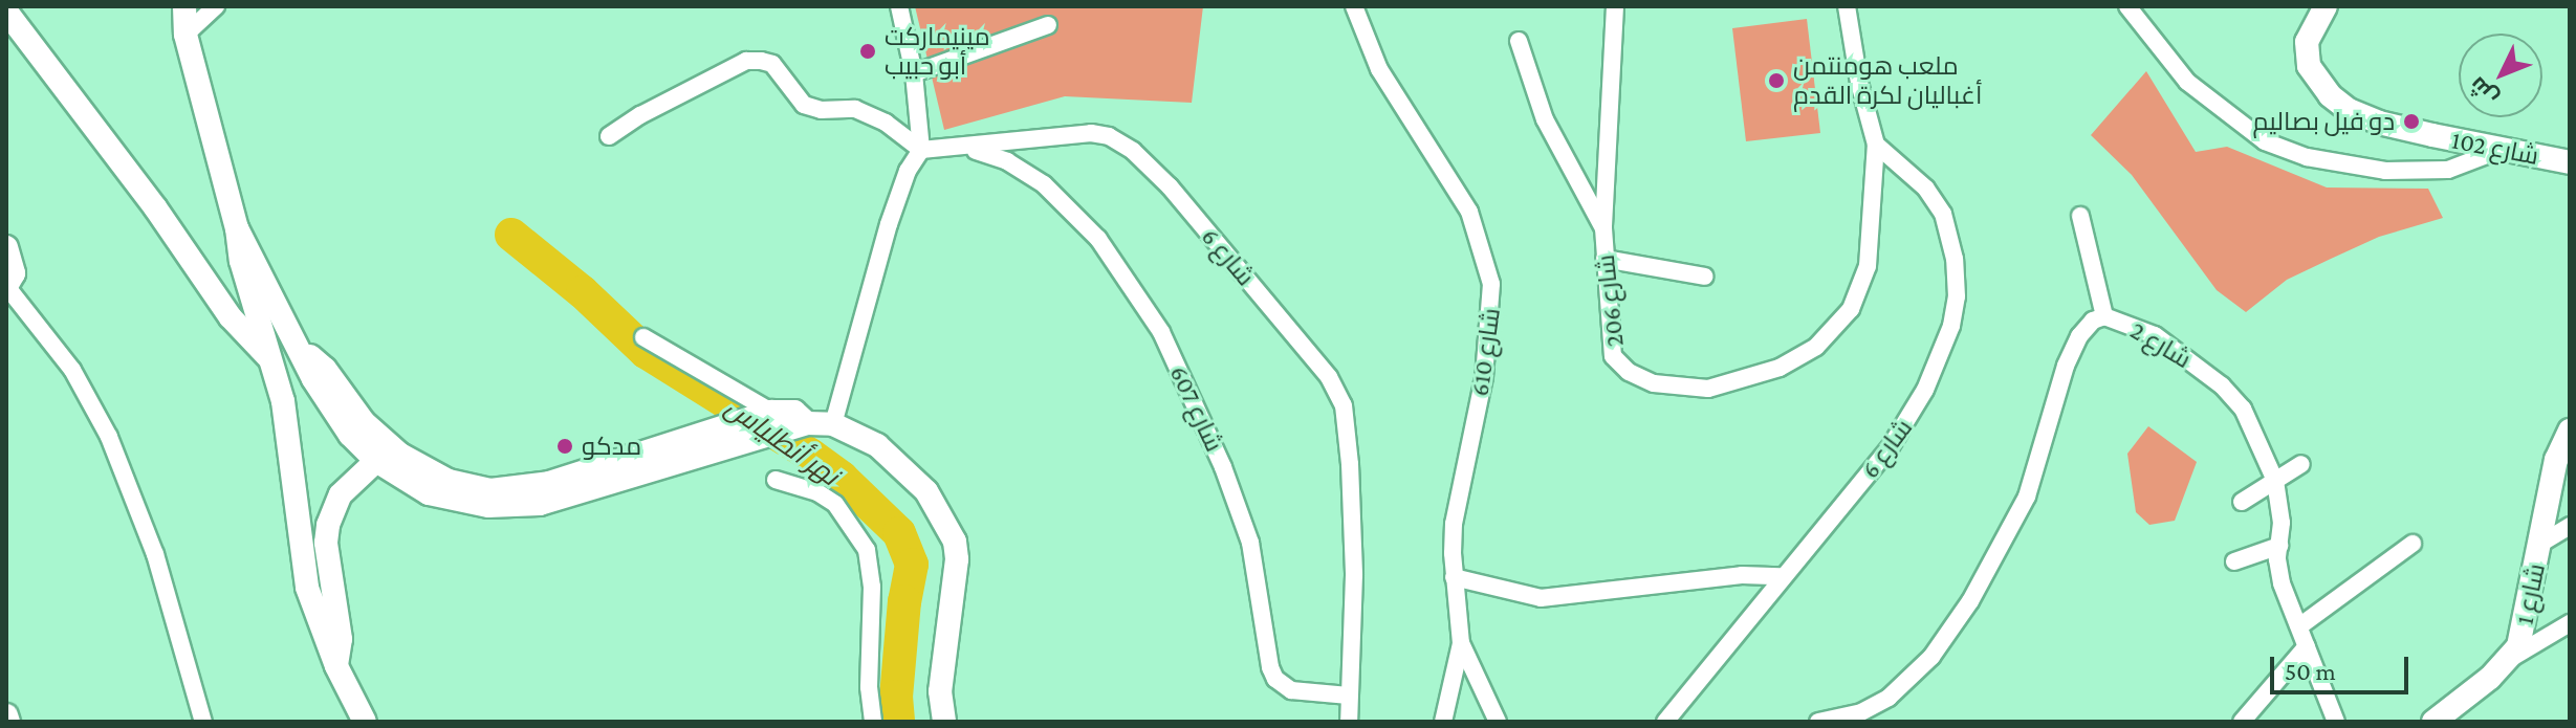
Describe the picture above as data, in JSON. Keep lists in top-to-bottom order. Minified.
{"streets":{"street":["شارع 102","شارع 6","شارع 206","شارع 2","شارع 610","شارع 607","شارع 1"]},"crossings":[["شارع 6","شارع 206"],["شارع 6","شارع 607"]],"water":["نهر أنطلياس"],"places":["مينيماركت أبو حبيب","ملعب هومنتمن أغباليان لكرة القدم","دو فيل بصاليم","مدكو"],"scale_bar":"50 m","north":"bottom left"}
